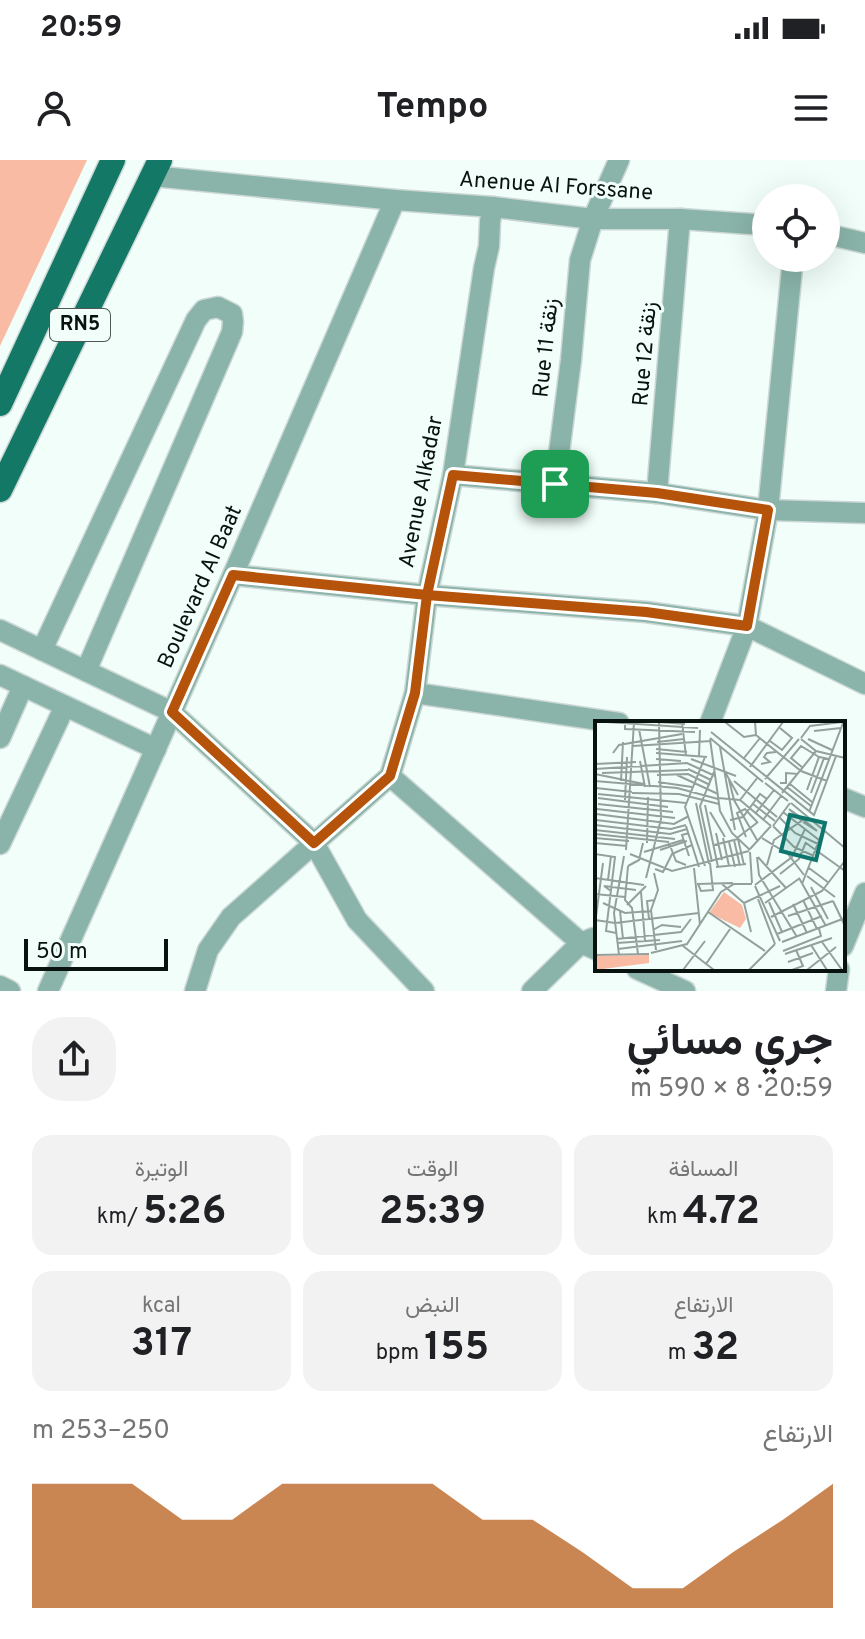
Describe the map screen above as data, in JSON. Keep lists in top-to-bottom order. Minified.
{"streets":{"main road":["RN5"],"street":["Anenue Al Forssane","Rue 11 زنقة","Rue 12 زنقة","Avenue Alkadar","Boulevard Al Baat"]},"crossings":[["Anenue Al Forssane","RN5"],["Anenue Al Forssane","Rue 11 زنقة"],["Anenue Al Forssane","Rue 12 زنقة"],["Anenue Al Forssane","Avenue Alkadar"],["Anenue Al Forssane","Boulevard Al Baat"]],"scale_bar":"50 m","page":{"status":"20:59","header":"Tempo","scale":"50 m","heading":["جري مسائي","20:59 · 8 × 590 m"],"stats":[["المسافة","4.72 km"],["الوقت","25:39"],["الوتيرة","5:26 /km"],["الارتفاع","32 m"],["النبض","155 bpm"],["kcal","317"]],"chart":["الارتفاع","250–253 m"]}}
